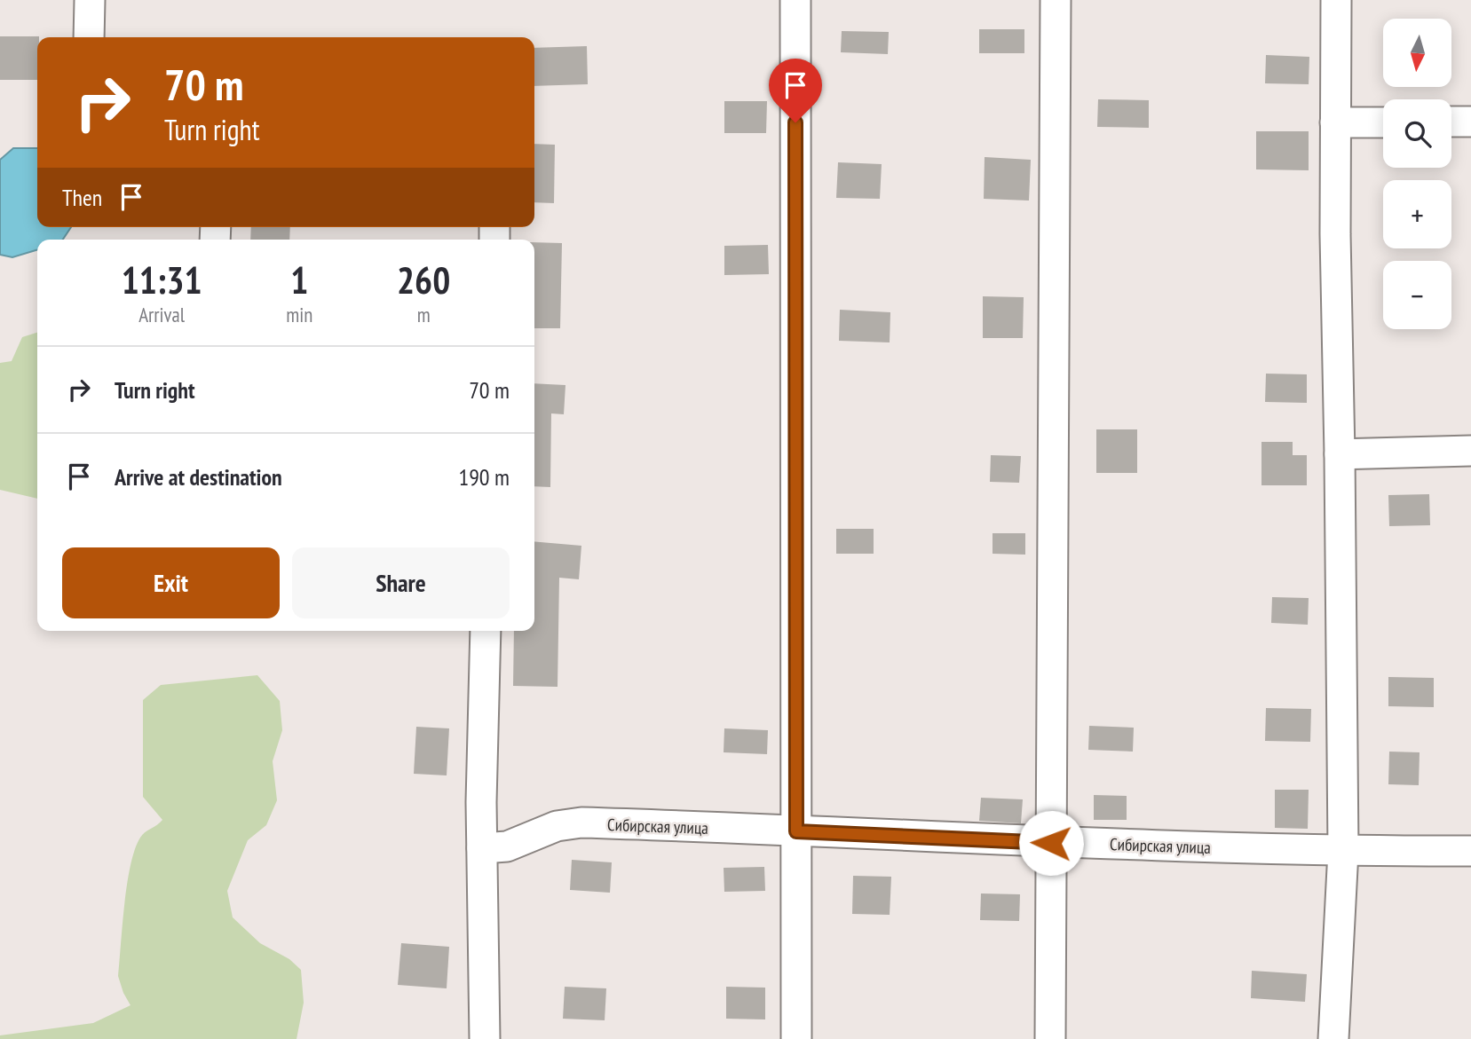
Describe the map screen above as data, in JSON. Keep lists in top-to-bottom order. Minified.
{"streets":{"street":["Сибирская улица"]},"north":"bottom","page":{"map_buttons":["+","−"],"turn":["70 m","Turn right"],"then":"Then","eta":["11:31","Arrival","1","min","260","m"],"list":[{"name":"Turn right","value":"70 m"},{"name":"Arrive at destination","value":"190 m"}],"buttons":["Exit","Share"]}}
